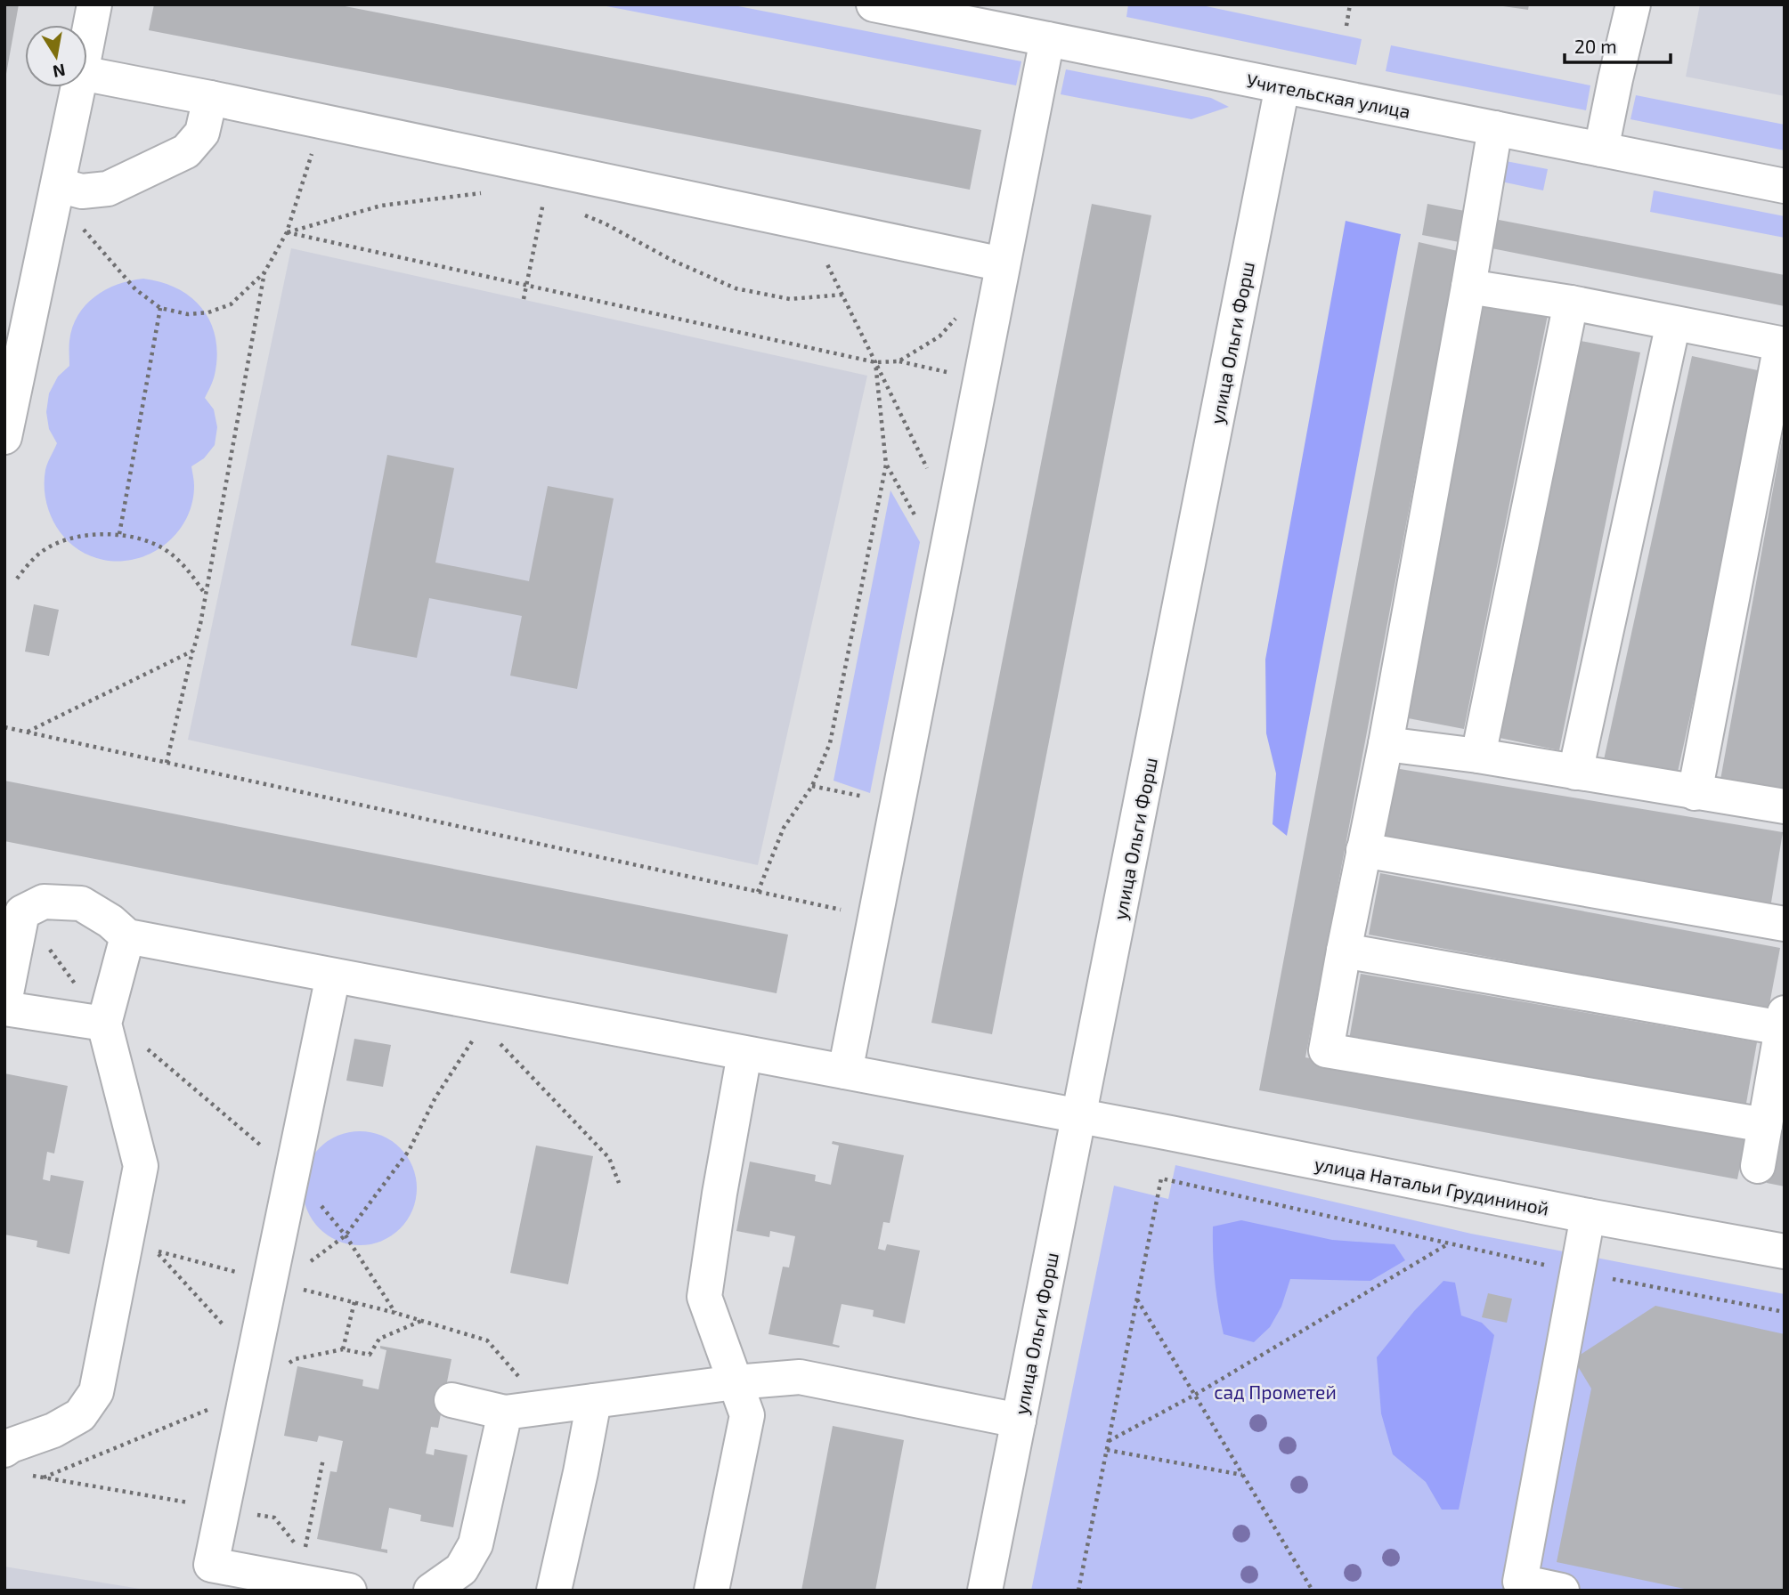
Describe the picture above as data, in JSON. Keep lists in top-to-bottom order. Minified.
{"streets":{"street":["Учительская улица","улица Ольги Форш","улица Натальи Грудининой"]},"crossings":[["Учительская улица","улица Ольги Форш"],["улица Ольги Форш","улица Натальи Грудининой"]],"parks":["сад Прометей"],"scale_bar":"20 m","north":"bottom"}
